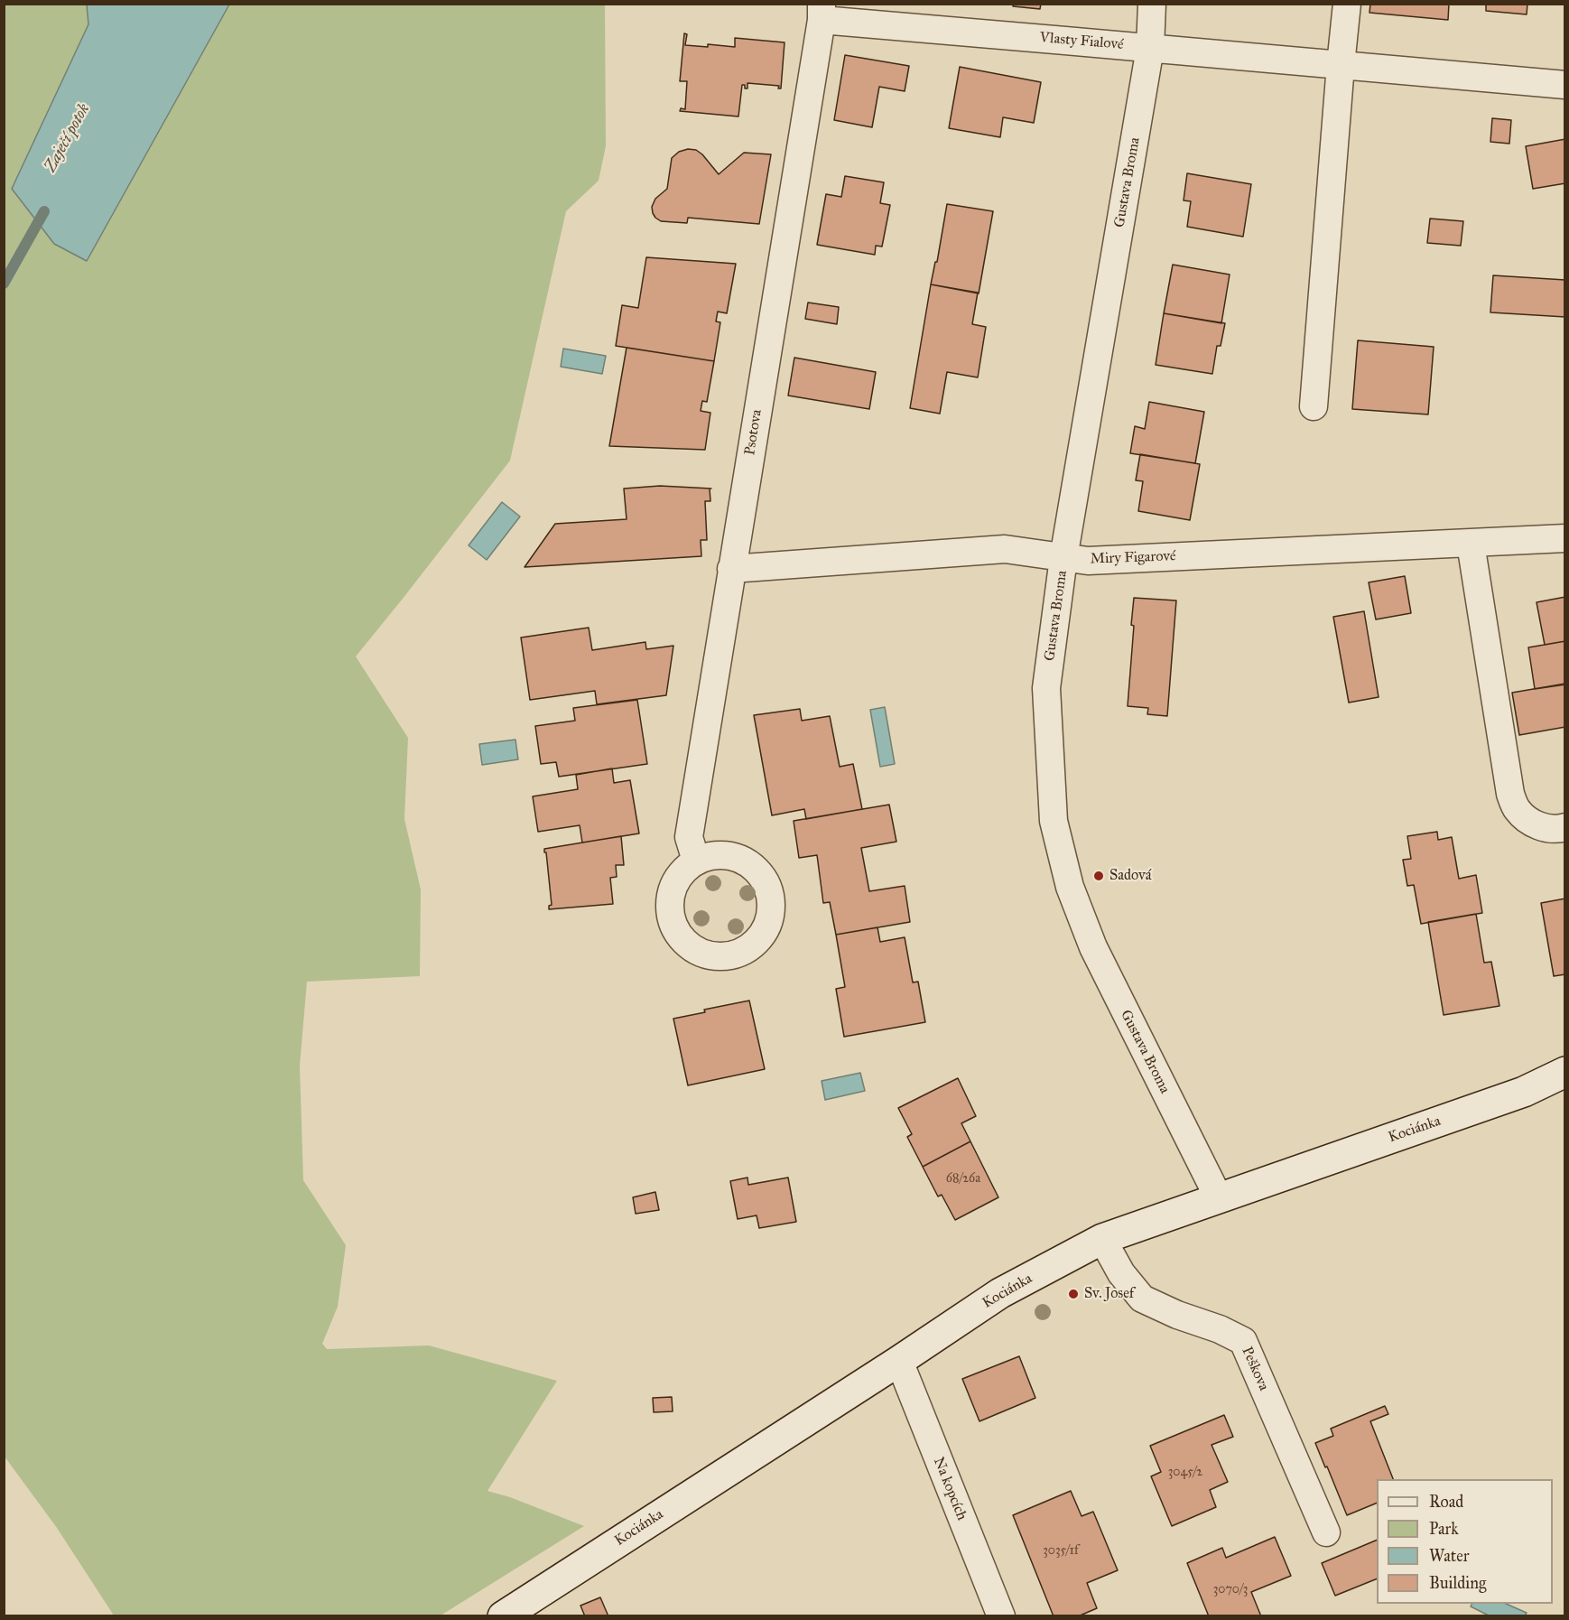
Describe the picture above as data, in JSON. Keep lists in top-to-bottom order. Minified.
{"streets":{"street":["Vlasty Fialové","Gustava Broma","Psotova","Miry Figarové","Kociánka","Peškova","Na kopcích"]},"crossings":[["Vlasty Fialové","Gustava Broma"],["Vlasty Fialové","Psotova"],["Gustava Broma","Miry Figarové"],["Gustava Broma","Kociánka"],["Psotova","Miry Figarové"],["Kociánka","Peškova"],["Kociánka","Na kopcích"]],"water":["Zaječí potok"],"places":["Sadová","Sv. Josef"],"house_numbers":["68/26a","3045/2","3035/1f","3070/3"],"legend":["Road","Park","Water","Building"]}
